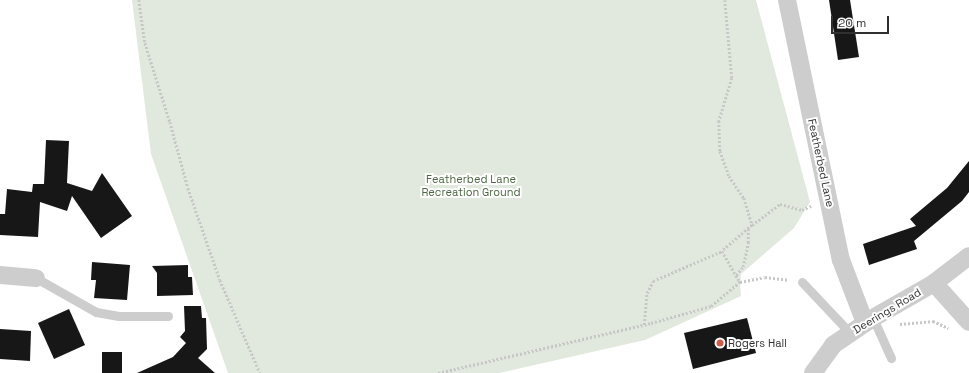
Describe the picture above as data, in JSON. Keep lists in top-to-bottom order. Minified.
{"streets":{"street":["Featherbed Lane","Deerings Road"]},"crossings":[["Featherbed Lane","Deerings Road"]],"parks":["Featherbed Lane Recreation Ground"],"places":["Rogers Hall"],"scale_bar":"20 m"}
